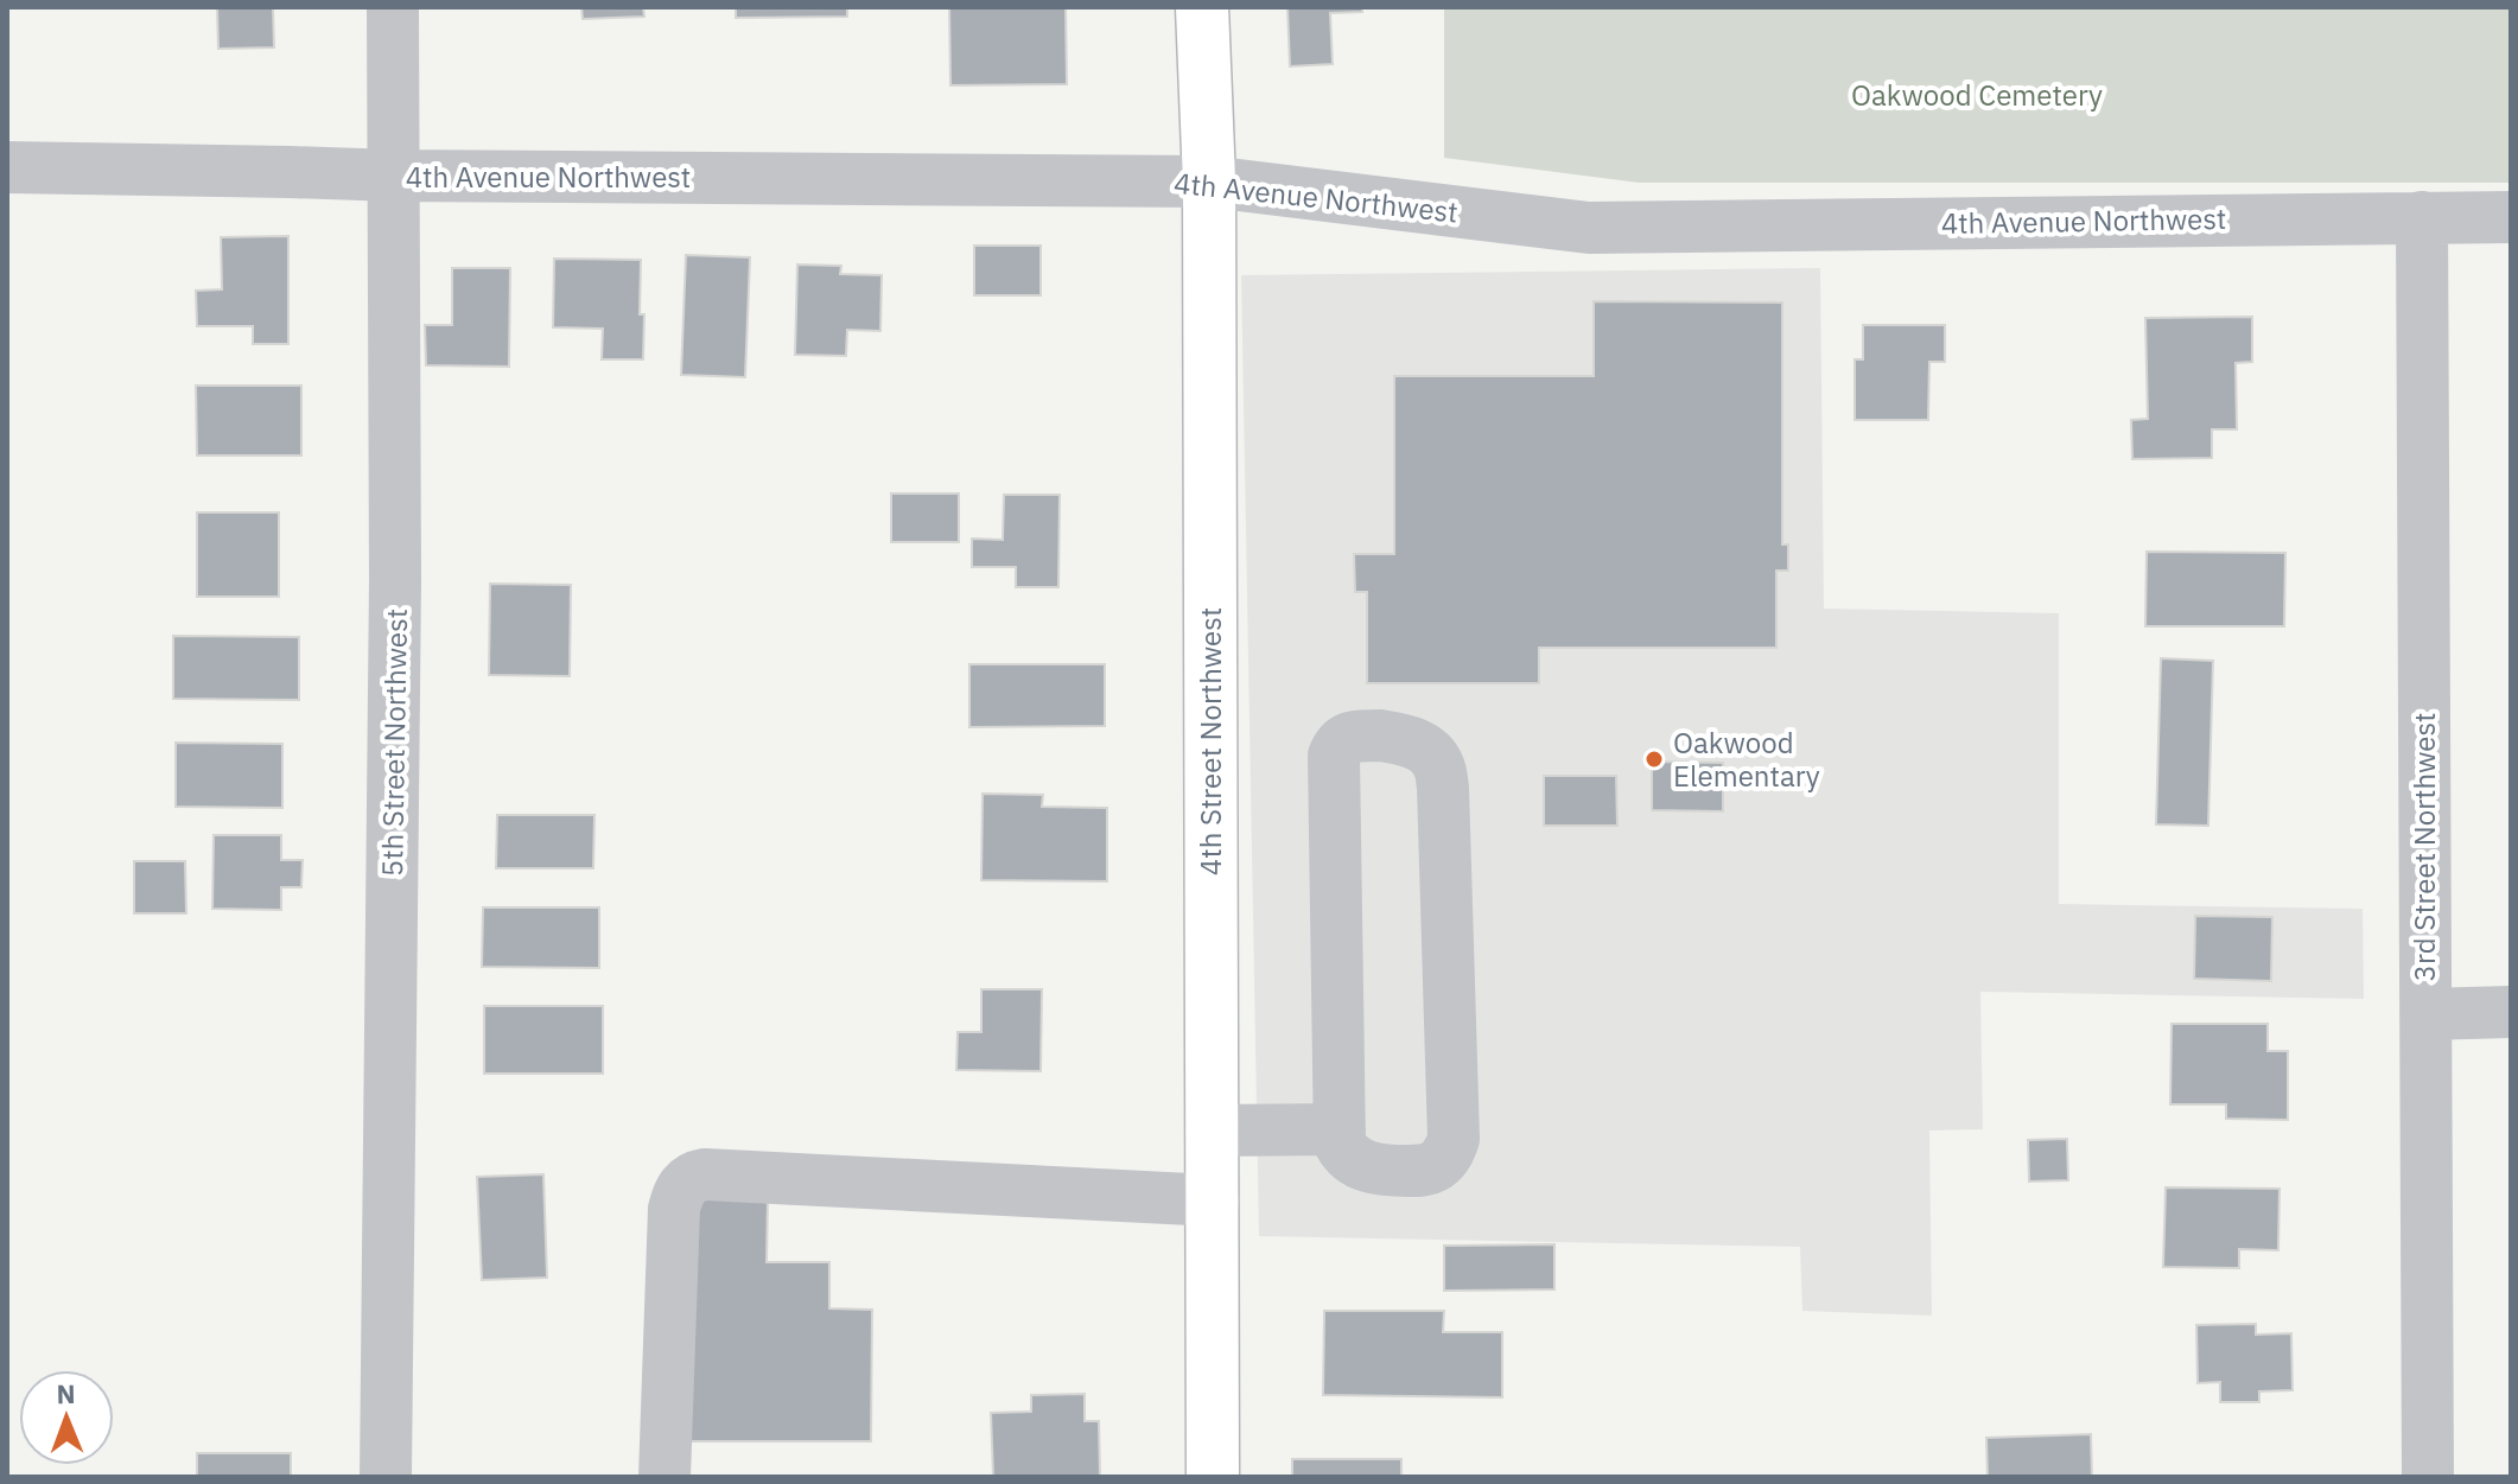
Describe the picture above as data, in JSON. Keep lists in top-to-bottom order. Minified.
{"streets":{"main road":["4th Street Northwest"],"street":["4th Avenue Northwest","5th Street Northwest","3rd Street Northwest"]},"crossings":[["4th Avenue Northwest","4th Street Northwest"],["4th Avenue Northwest","5th Street Northwest"],["4th Avenue Northwest","3rd Street Northwest"]],"parks":["Oakwood Cemetery"],"places":["Oakwood Elementary"],"north":"top"}
